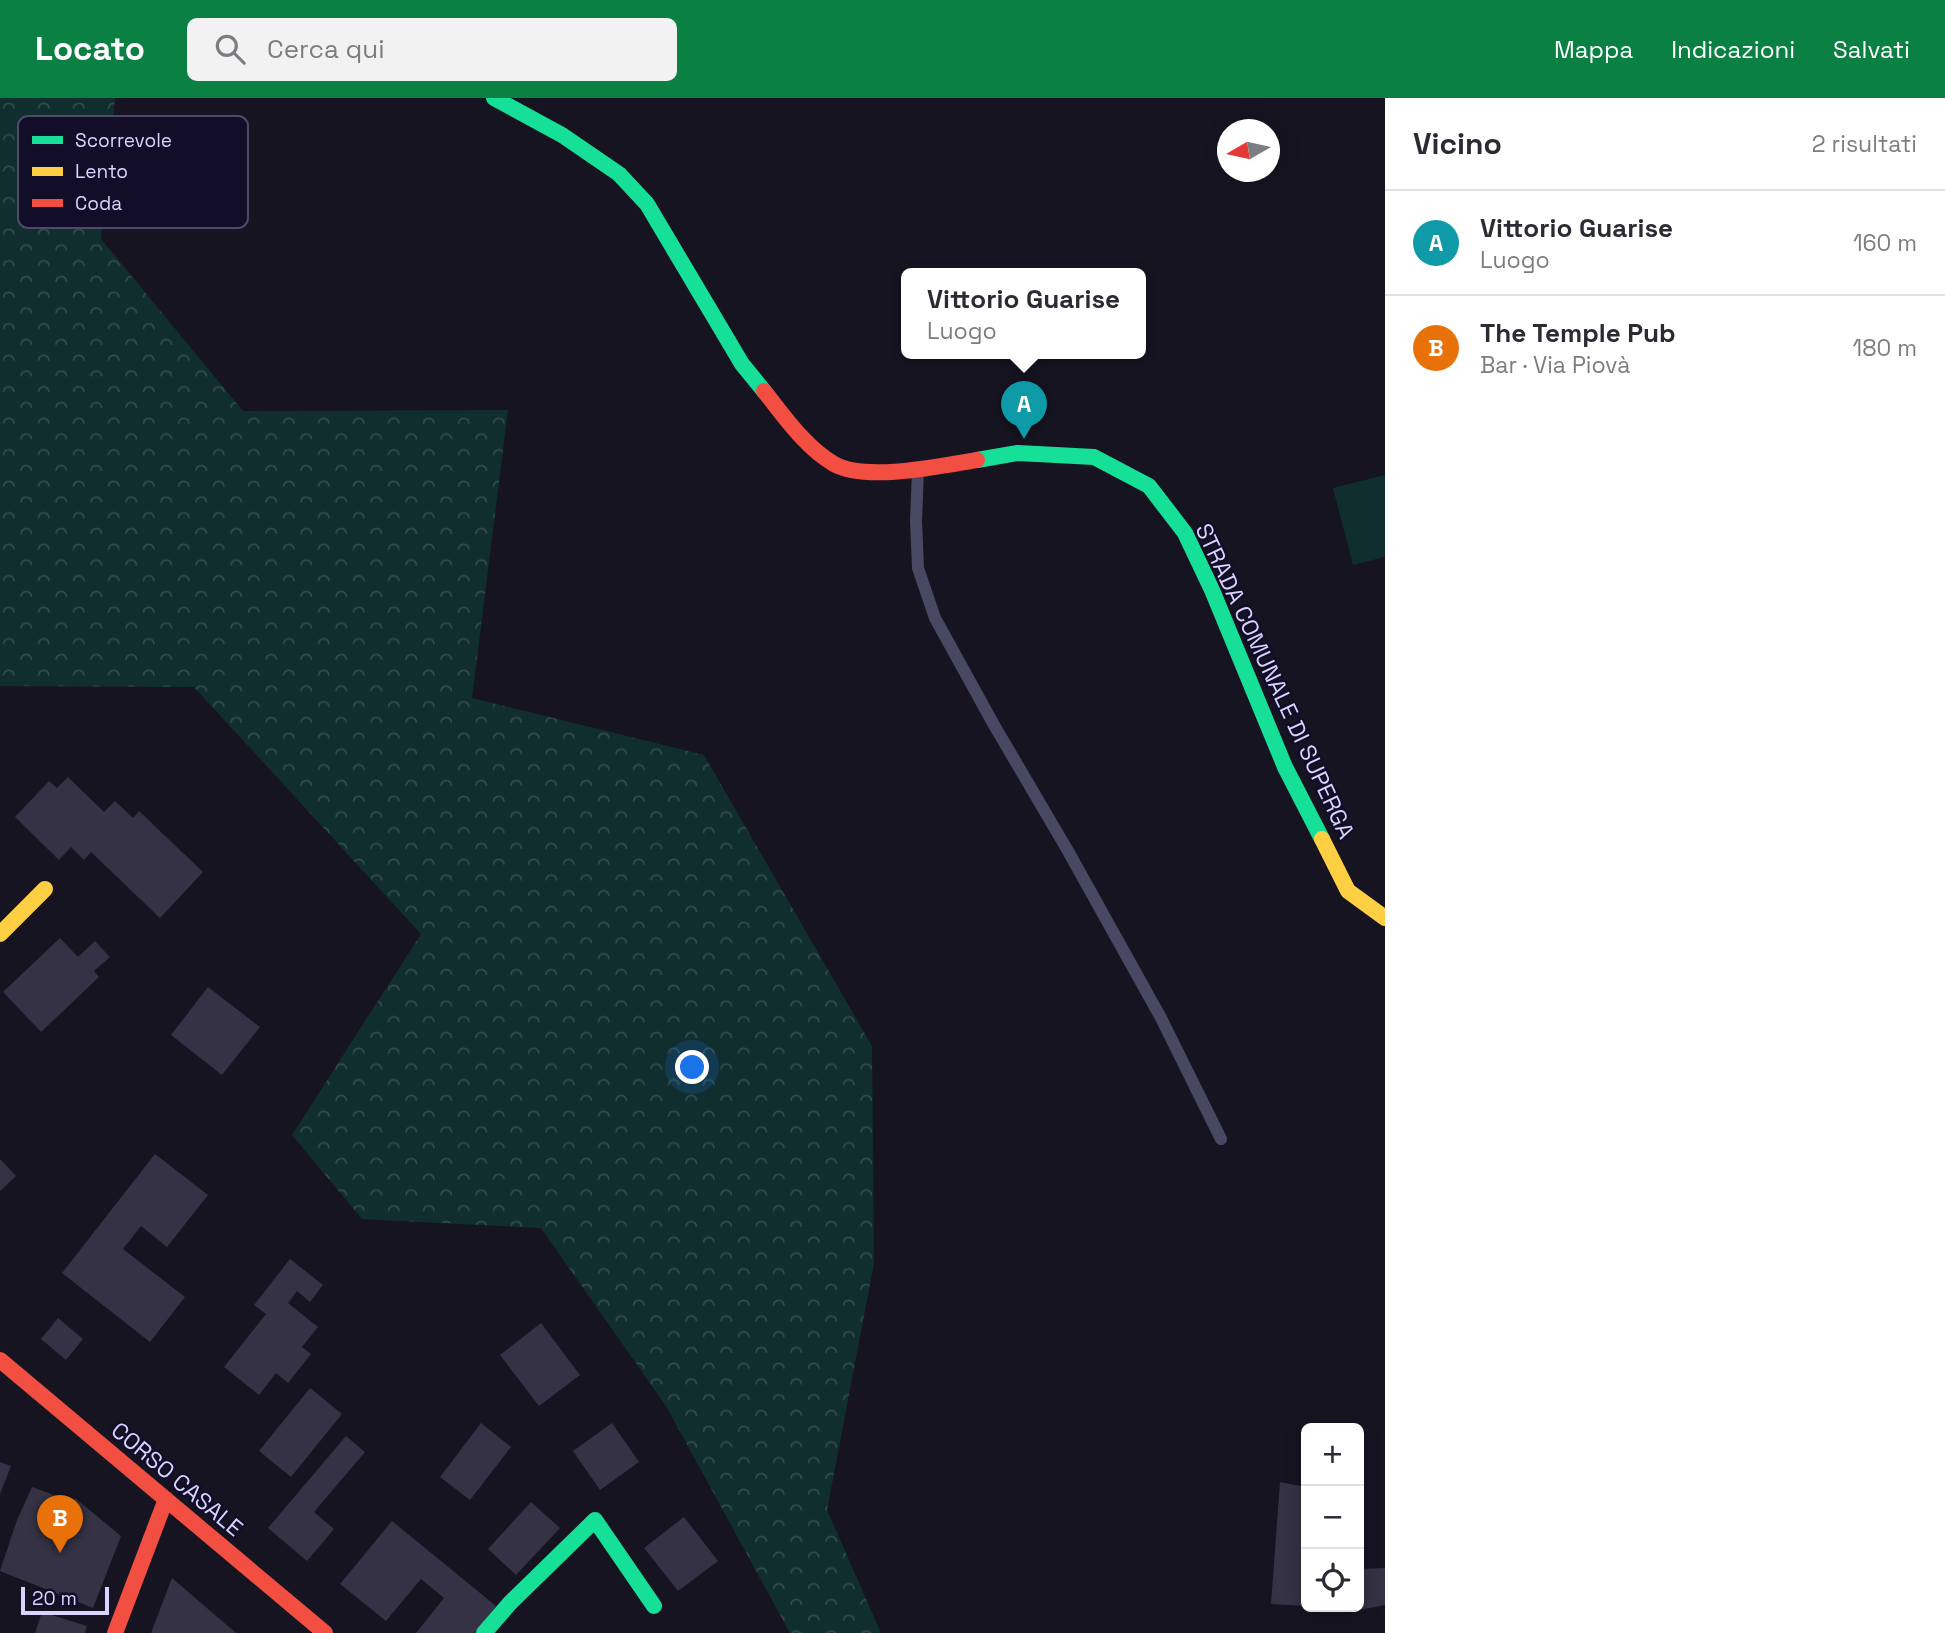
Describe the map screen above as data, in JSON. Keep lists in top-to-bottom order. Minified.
{"streets":{"street":["STRADA COMUNALE DI SUPERGA","CORSO CASALE"]},"legend":["Scorrevole","Lento","Coda"],"scale_bar":"20 m","north":"left","page":{"header":"Locato","search":"Cerca qui","nav":["Mappa","Indicazioni","Salvati"],"heading":["Vicino","2 risultati"],"list":[{"mark":"A","name":"Vittorio Guarise","note":"Luogo","value":"160 m"},{"mark":"B","name":"The Temple Pub","note":"Bar · Via Piovà","value":"180 m"}],"popup":["Vittorio Guarise","Luogo"],"pins":["A","B"],"map_buttons":["+","−"],"scale":"20 m"}}
